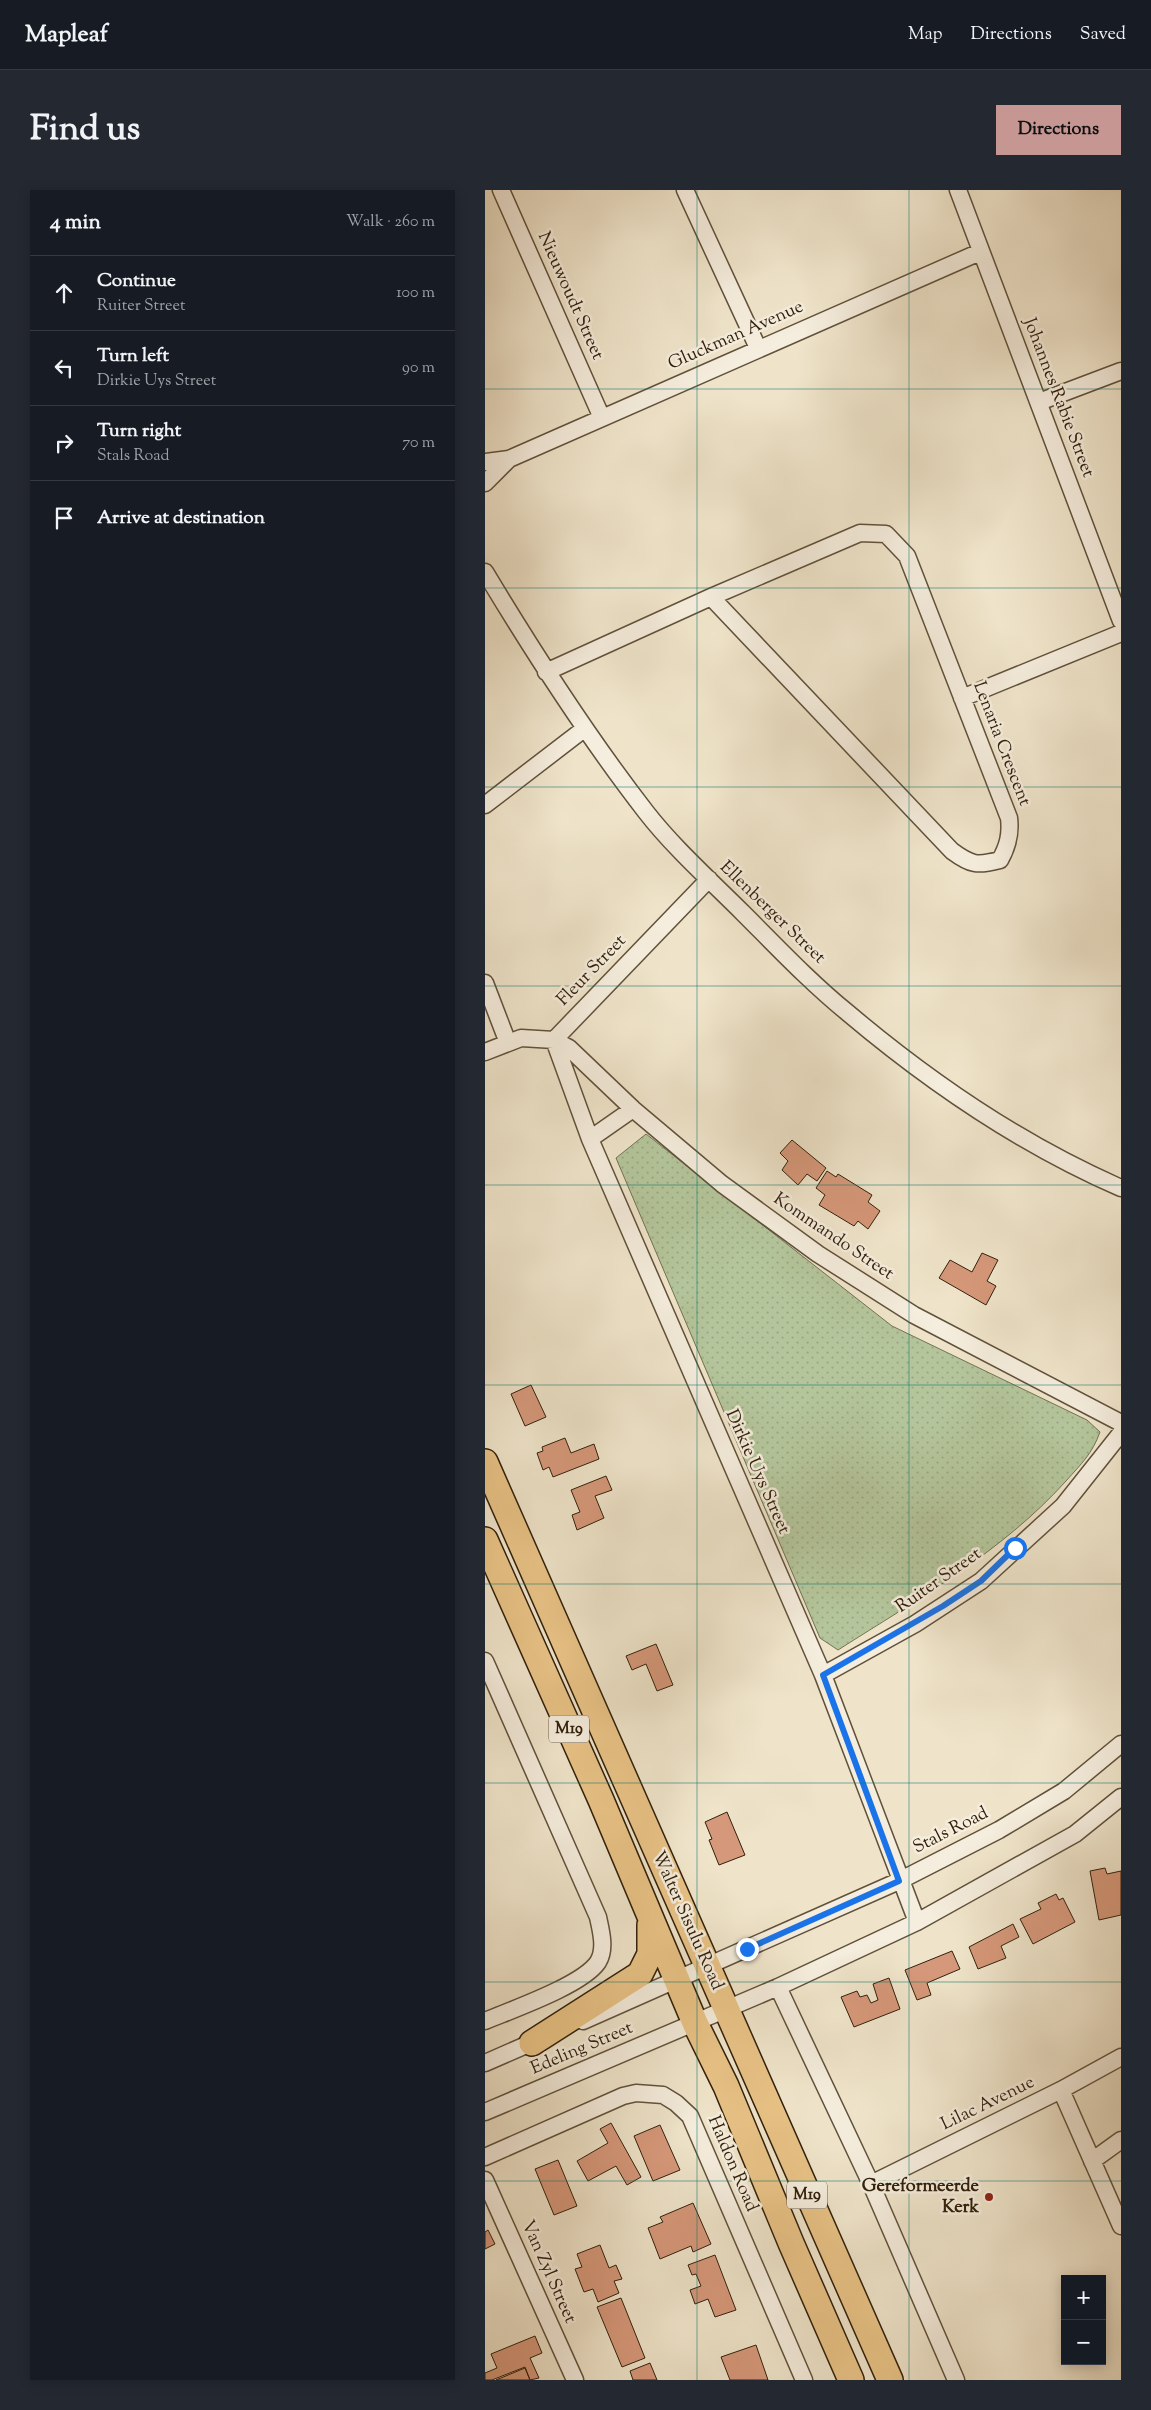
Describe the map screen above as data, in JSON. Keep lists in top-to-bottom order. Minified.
{"streets":{"highway":["M19","Walter Sisulu Road"],"street":["Nieuwoudt Street","Gluckman Avenue","Johannes Rabie Street","Lenaria Crescent","Ellenberger Street","Fleur Street","Kommando Street","Dirkie Uys Street","Ruiter Street","Stals Road","Edeling Street","Lilac Avenue","Haldon Road","Van Zyl Street"]},"crossings":[["Nieuwoudt Street","Gluckman Avenue"],["Gluckman Avenue","Johannes Rabie Street"],["Lenaria Crescent","Ellenberger Street"],["Ellenberger Street","Fleur Street"],["Fleur Street","Kommando Street"],["Fleur Street","Dirkie Uys Street"],["Kommando Street","Dirkie Uys Street"],["Dirkie Uys Street","Ruiter Street"],["Dirkie Uys Street","Stals Road"],["Stals Road","Walter Sisulu Road"],["Stals Road","Edeling Street"],["Walter Sisulu Road","Edeling Street"]],"places":["Gereformeerde Kerk"],"page":{"header":"Mapleaf","nav":["Map","Directions","Saved"],"title":"Find us","buttons":"Directions","heading":["4 min","Walk · 260 m"],"list":[["Continue","Ruiter Street","100 m"],["Turn left","Dirkie Uys Street","90 m"],["Turn right","Stals Road","70 m"],"Arrive at destination"],"map_buttons":["+","−"]}}
